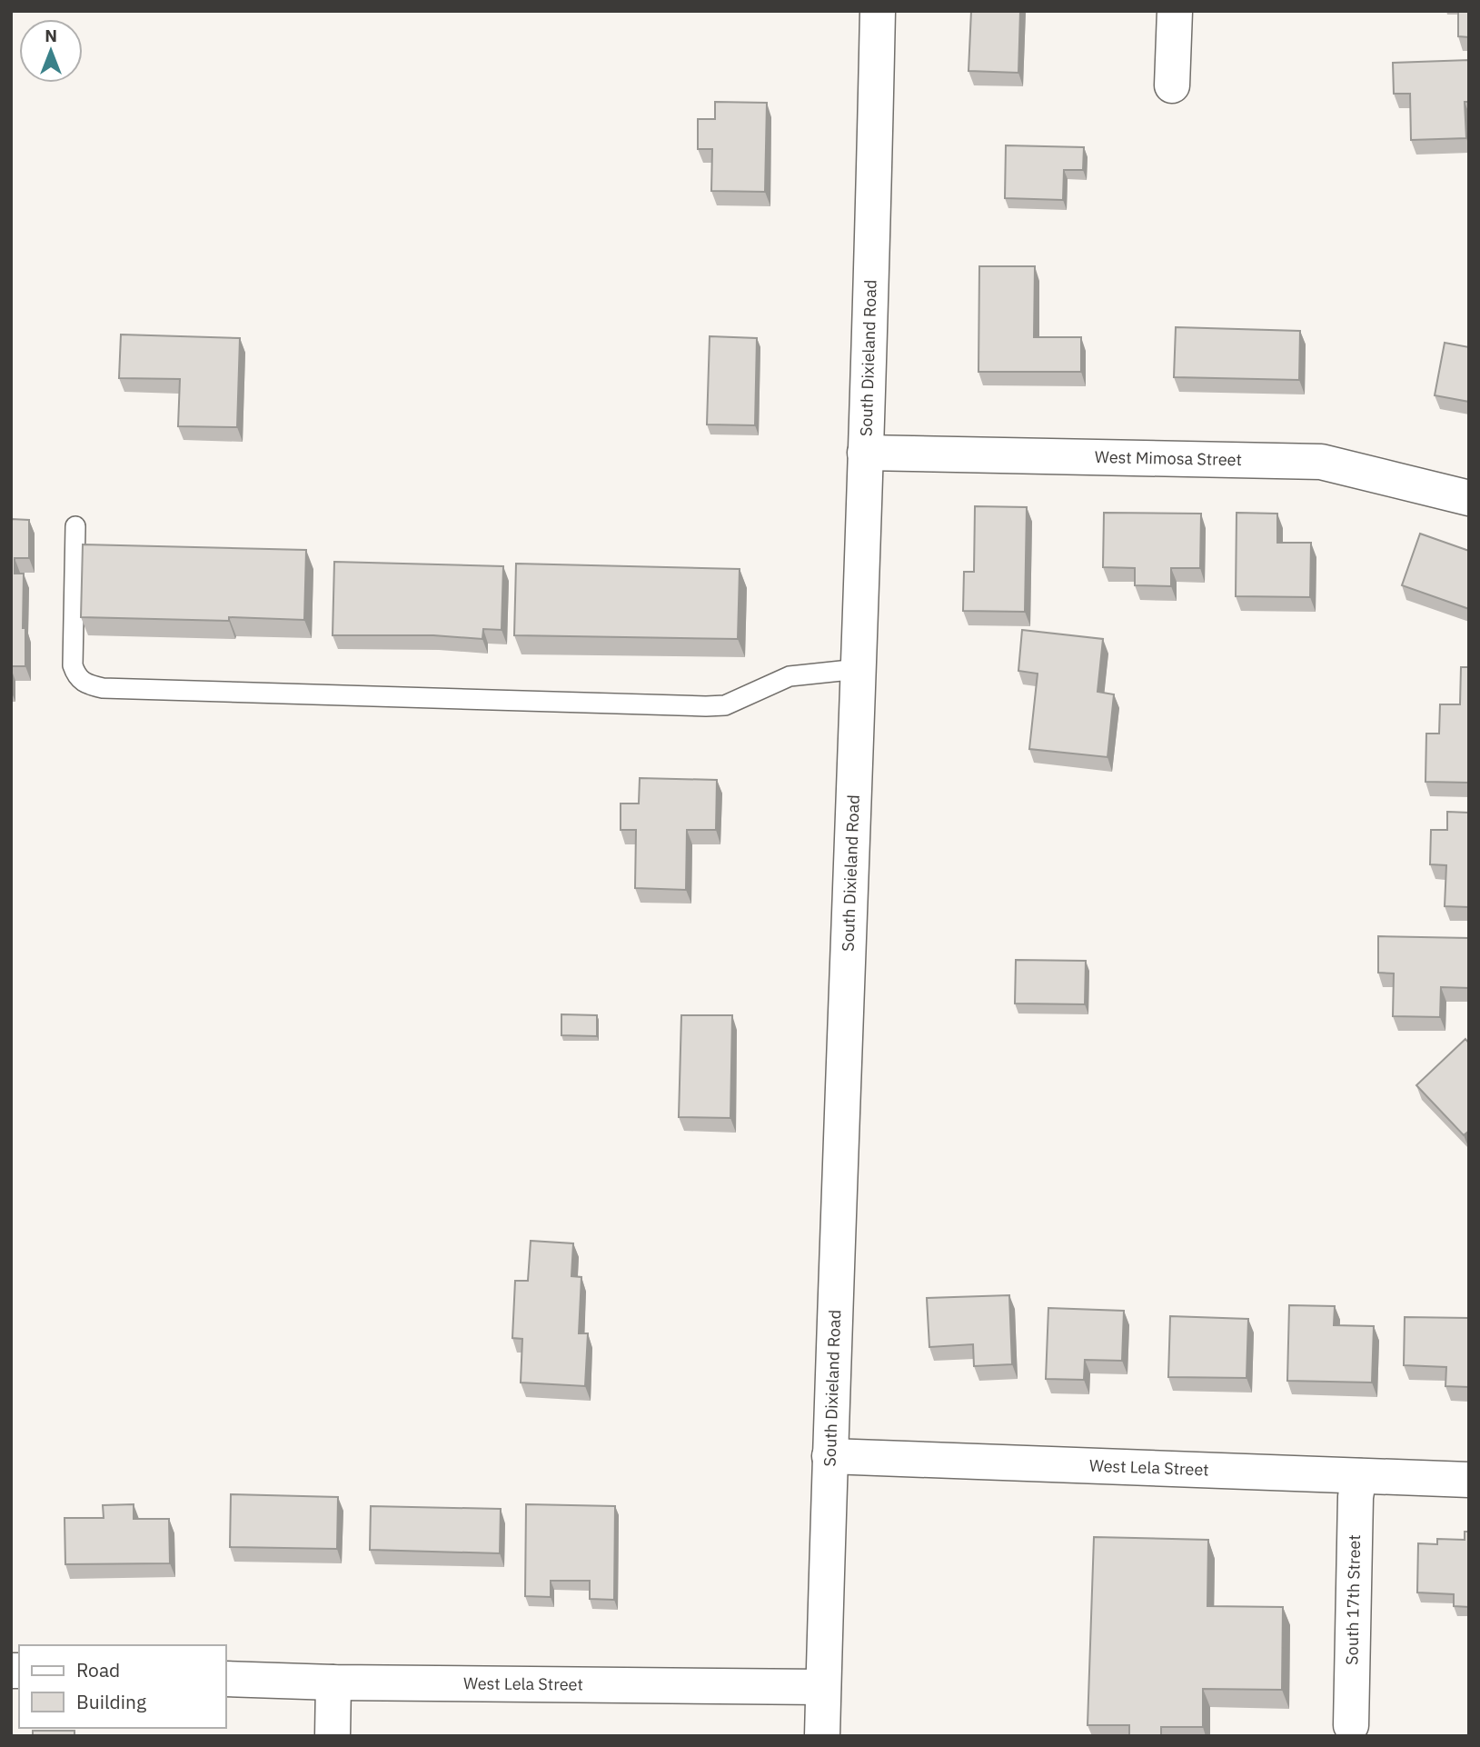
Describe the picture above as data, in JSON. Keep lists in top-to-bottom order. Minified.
{"streets":{"street":["South Dixieland Road","West Mimosa Street","West Lela Street","South 17th Street"]},"crossings":[["South Dixieland Road","West Mimosa Street"],["South Dixieland Road","West Lela Street"],["West Lela Street","South 17th Street"]],"legend":["Road","Building"],"north":"top"}
